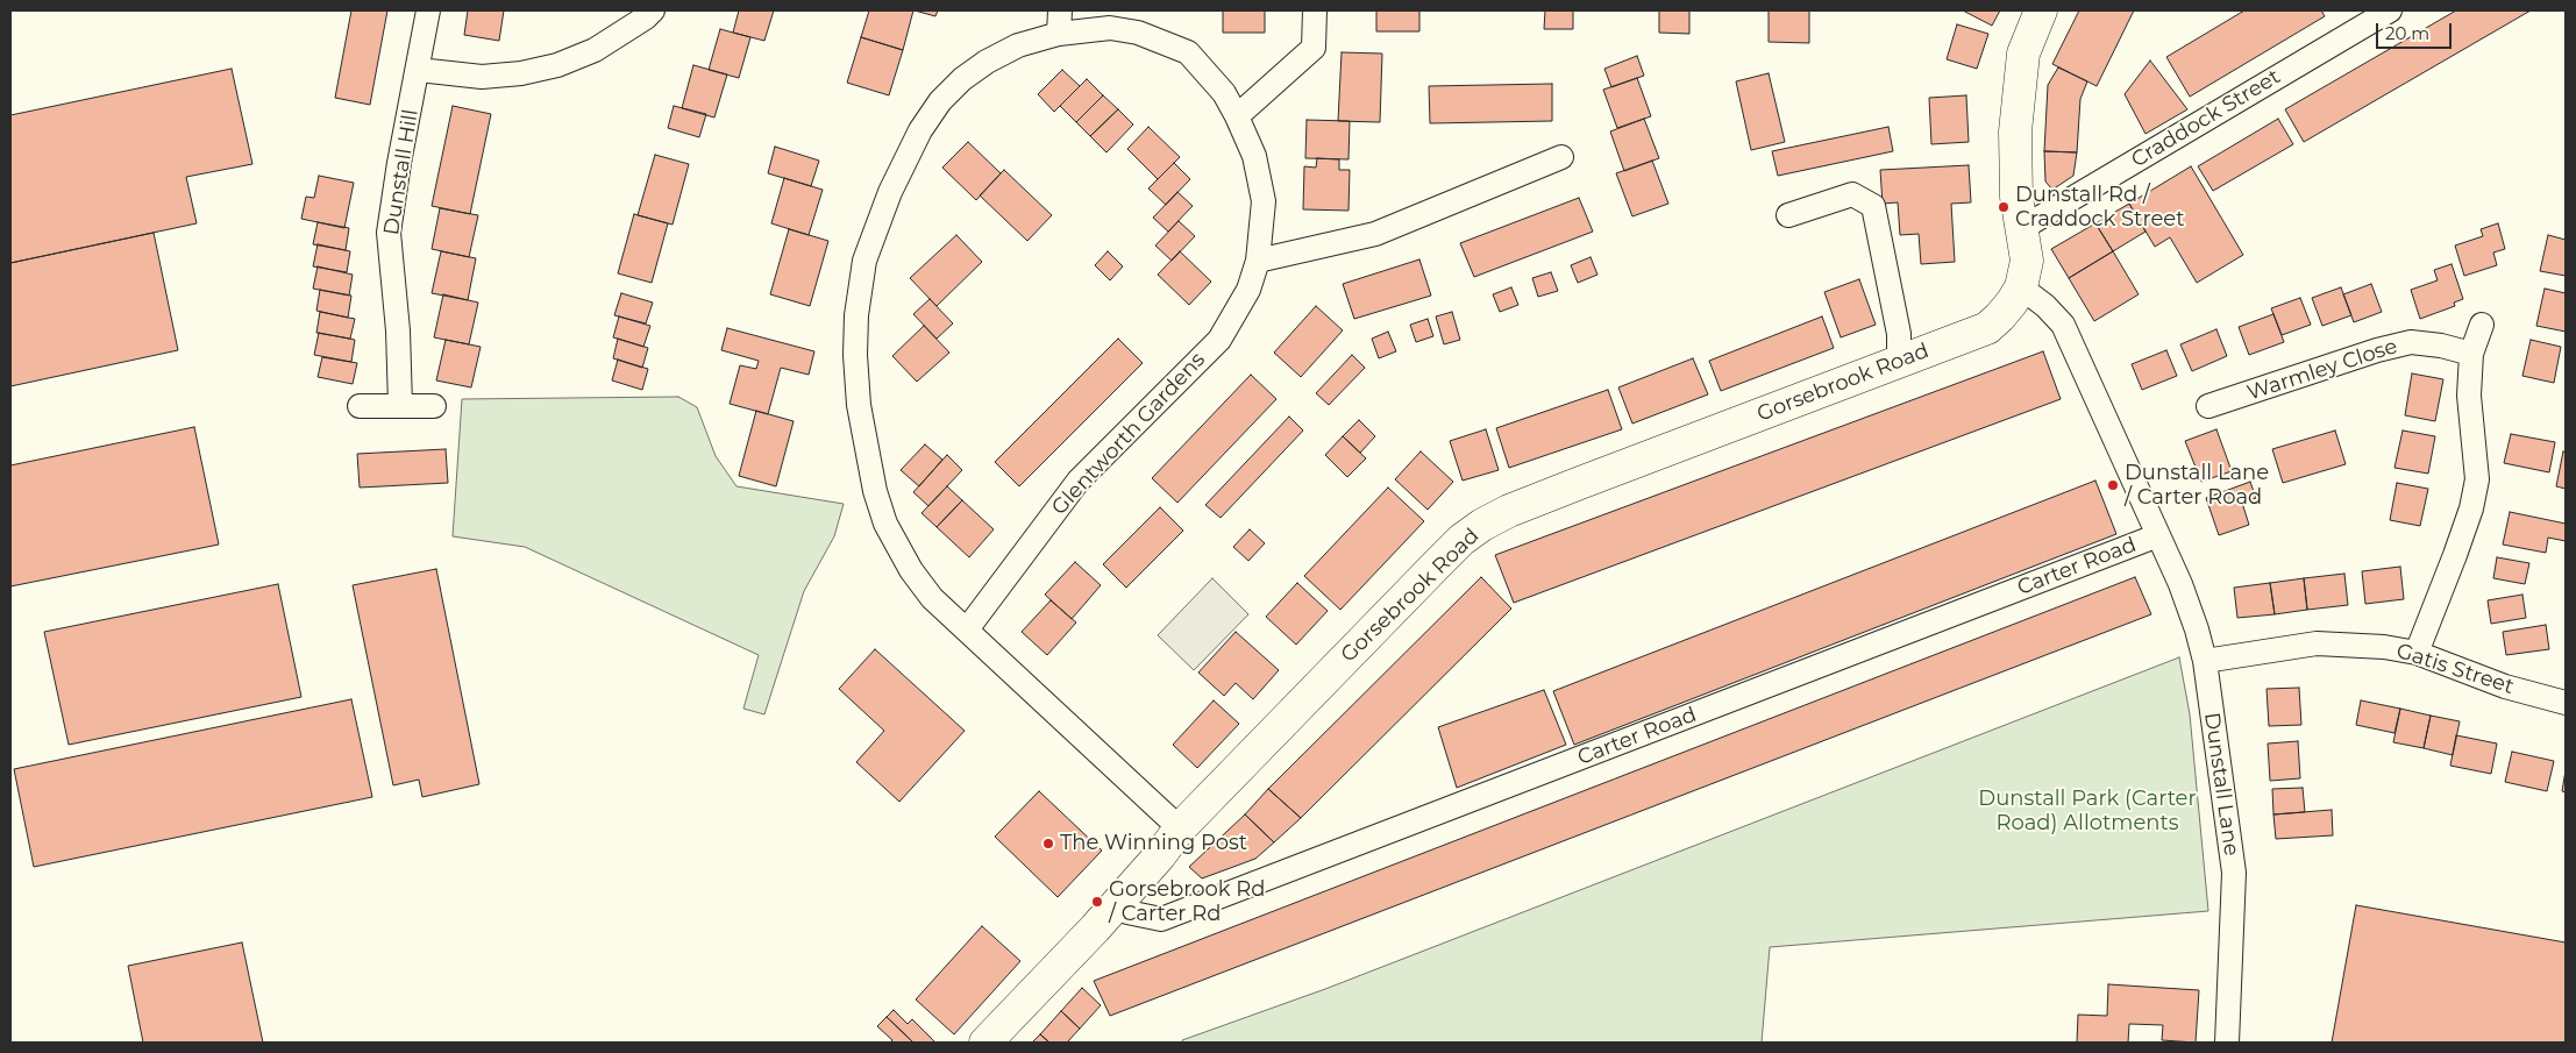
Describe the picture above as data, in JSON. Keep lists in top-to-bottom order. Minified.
{"streets":{"street":["Craddock Street","Dunstall Hill","Warmley Close","Gorsebrook Road","Glentworth Gardens","Carter Road","Gatis Street","Dunstall Lane"]},"crossings":[["Craddock Street","Gorsebrook Road"],["Gorsebrook Road","Glentworth Gardens"],["Gorsebrook Road","Carter Road"],["Gorsebrook Road","Dunstall Lane"],["Carter Road","Dunstall Lane"],["Gatis Street","Dunstall Lane"]],"parks":["Dunstall Park (Carter Road) Allotments"],"places":["Dunstall Rd / Craddock Street","Dunstall Lane / Carter Road","The Winning Post","Gorsebrook Rd / Carter Rd"],"scale_bar":"20 m"}
